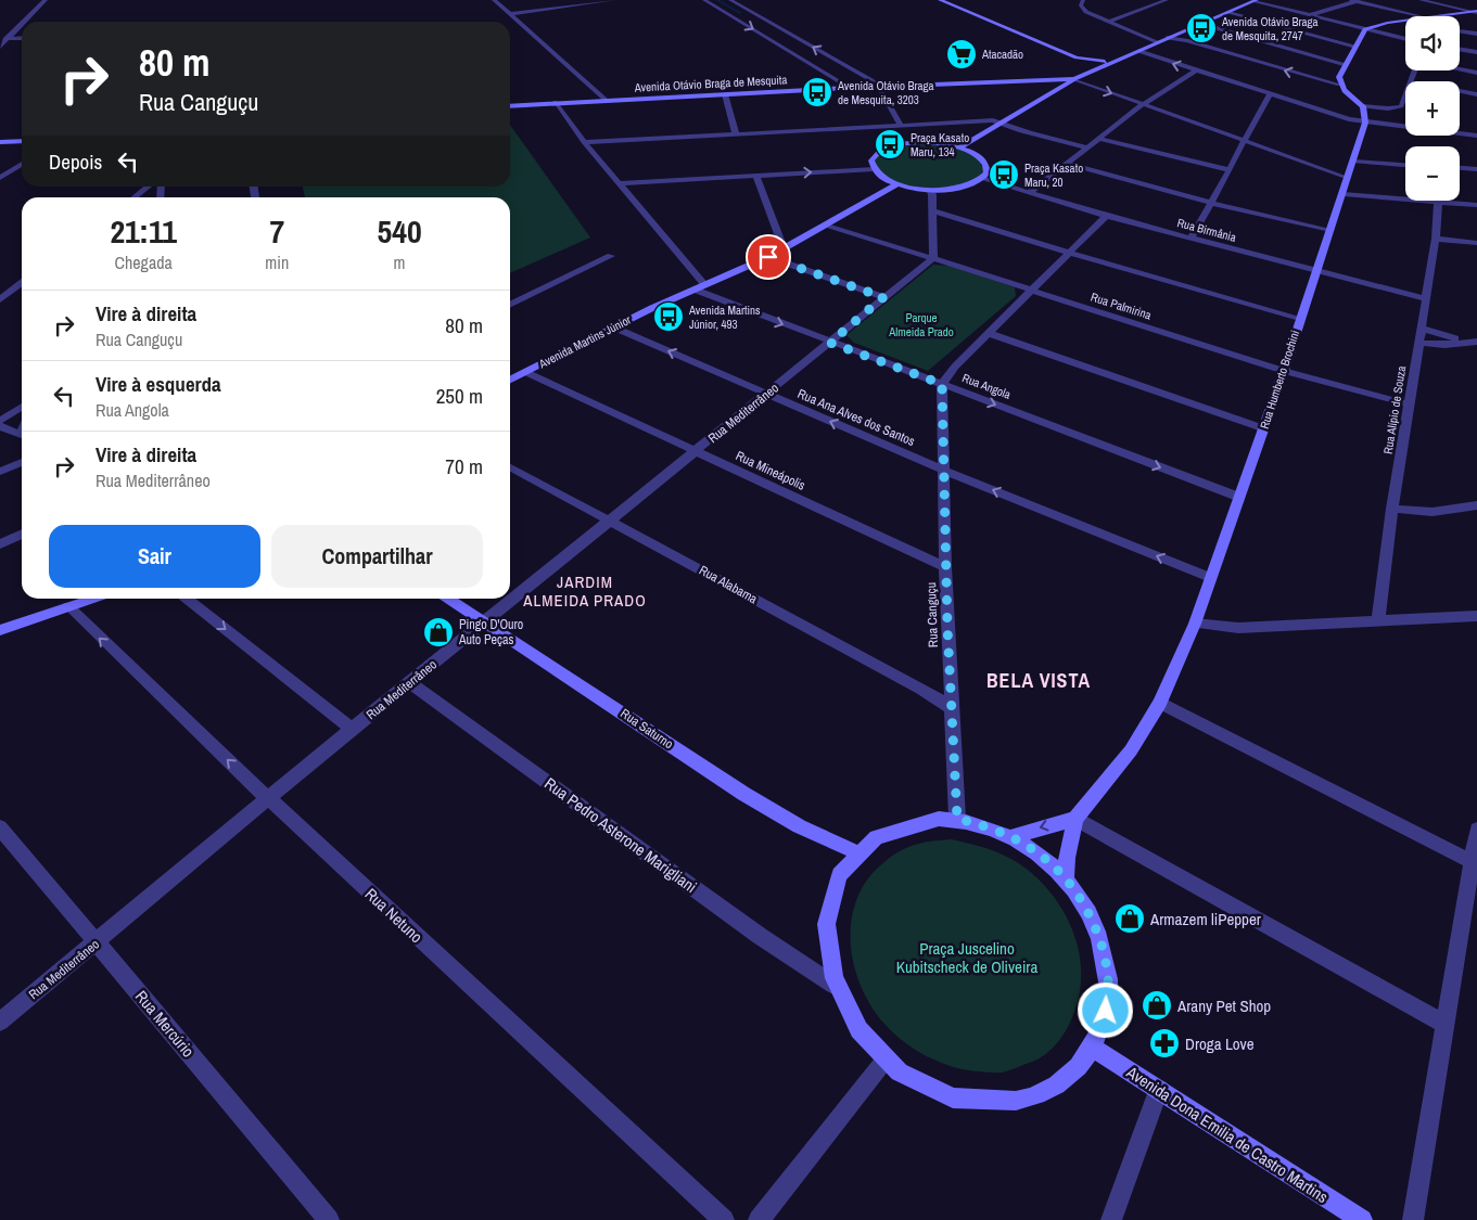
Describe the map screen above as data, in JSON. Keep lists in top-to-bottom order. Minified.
{"streets":{"street":["Avenida Otávio Braga de Mesquita","Rua Birmânia","Rua Palmirina","Avenida Martins Júnior","Rua Humberto Brochini","Rua Angola","Rua Alípio de Souza","Rua Mediterrâneo","Rua Ana Alves dos Santos","Rua Mineápolis","Rua Alabama","Rua Canguçu","Rua Saturno","Rua Pedro Asterone Marigliani","Rua Netuno","Rua Mercúrio","Avenida Dona Emilia de Castro Martins"]},"crossings":[["Rua Birmânia","Rua Humberto Brochini"],["Rua Birmânia","Rua Alípio de Souza"],["Rua Palmirina","Avenida Martins Júnior"],["Rua Palmirina","Rua Humberto Brochini"],["Rua Palmirina","Rua Alípio de Souza"],["Rua Palmirina","Rua Mediterrâneo"],["Avenida Martins Júnior","Rua Angola"],["Avenida Martins Júnior","Rua Ana Alves dos Santos"],["Avenida Martins Júnior","Rua Mineápolis"],["Rua Humberto Brochini","Rua Angola"],["Rua Humberto Brochini","Rua Ana Alves dos Santos"],["Rua Angola","Rua Mediterrâneo"],["Rua Angola","Rua Canguçu"],["Rua Mediterrâneo","Rua Ana Alves dos Santos"],["Rua Mediterrâneo","Rua Mineápolis"],["Rua Mediterrâneo","Rua Alabama"],["Rua Mediterrâneo","Rua Saturno"],["Rua Mediterrâneo","Rua Pedro Asterone Marigliani"],["Rua Mediterrâneo","Rua Netuno"],["Rua Mediterrâneo","Rua Mercúrio"],["Rua Ana Alves dos Santos","Rua Canguçu"],["Rua Mineápolis","Rua Canguçu"],["Rua Alabama","Rua Canguçu"]],"one_way":["Rua Ana Alves dos Santos"],"districts":["JARDIM ALMEIDA PRADO","BELA VISTA"],"parks":["Parque Almeida Prado","Praça Juscelino Kubitscheck de Oliveira"],"places":{"bus stop":["Avenida Otávio Braga de Mesquita, 2747","Avenida Otávio Braga de Mesquita, 3203","Praça Kasato Maru, 134","Praça Kasato Maru, 20","Avenida Martins Júnior, 493"],"supermarket":["Atacadão"],"shop":["Pingo D'Ouro Auto Peças","Armazem liPepper","Arany Pet Shop"],"pharmacy":["Droga Love"]},"page":{"map_buttons":["+","−"],"turn":["80 m","Rua Canguçu"],"then":"Depois","eta":["21:11","Chegada","7","min","540","m"],"list":[{"name":"Vire à direita","note":"Rua Canguçu","value":"80 m"},{"name":"Vire à esquerda","note":"Rua Angola","value":"250 m"},{"name":"Vire à direita","note":"Rua Mediterrâneo","value":"70 m"}],"buttons":["Sair","Compartilhar"]}}
